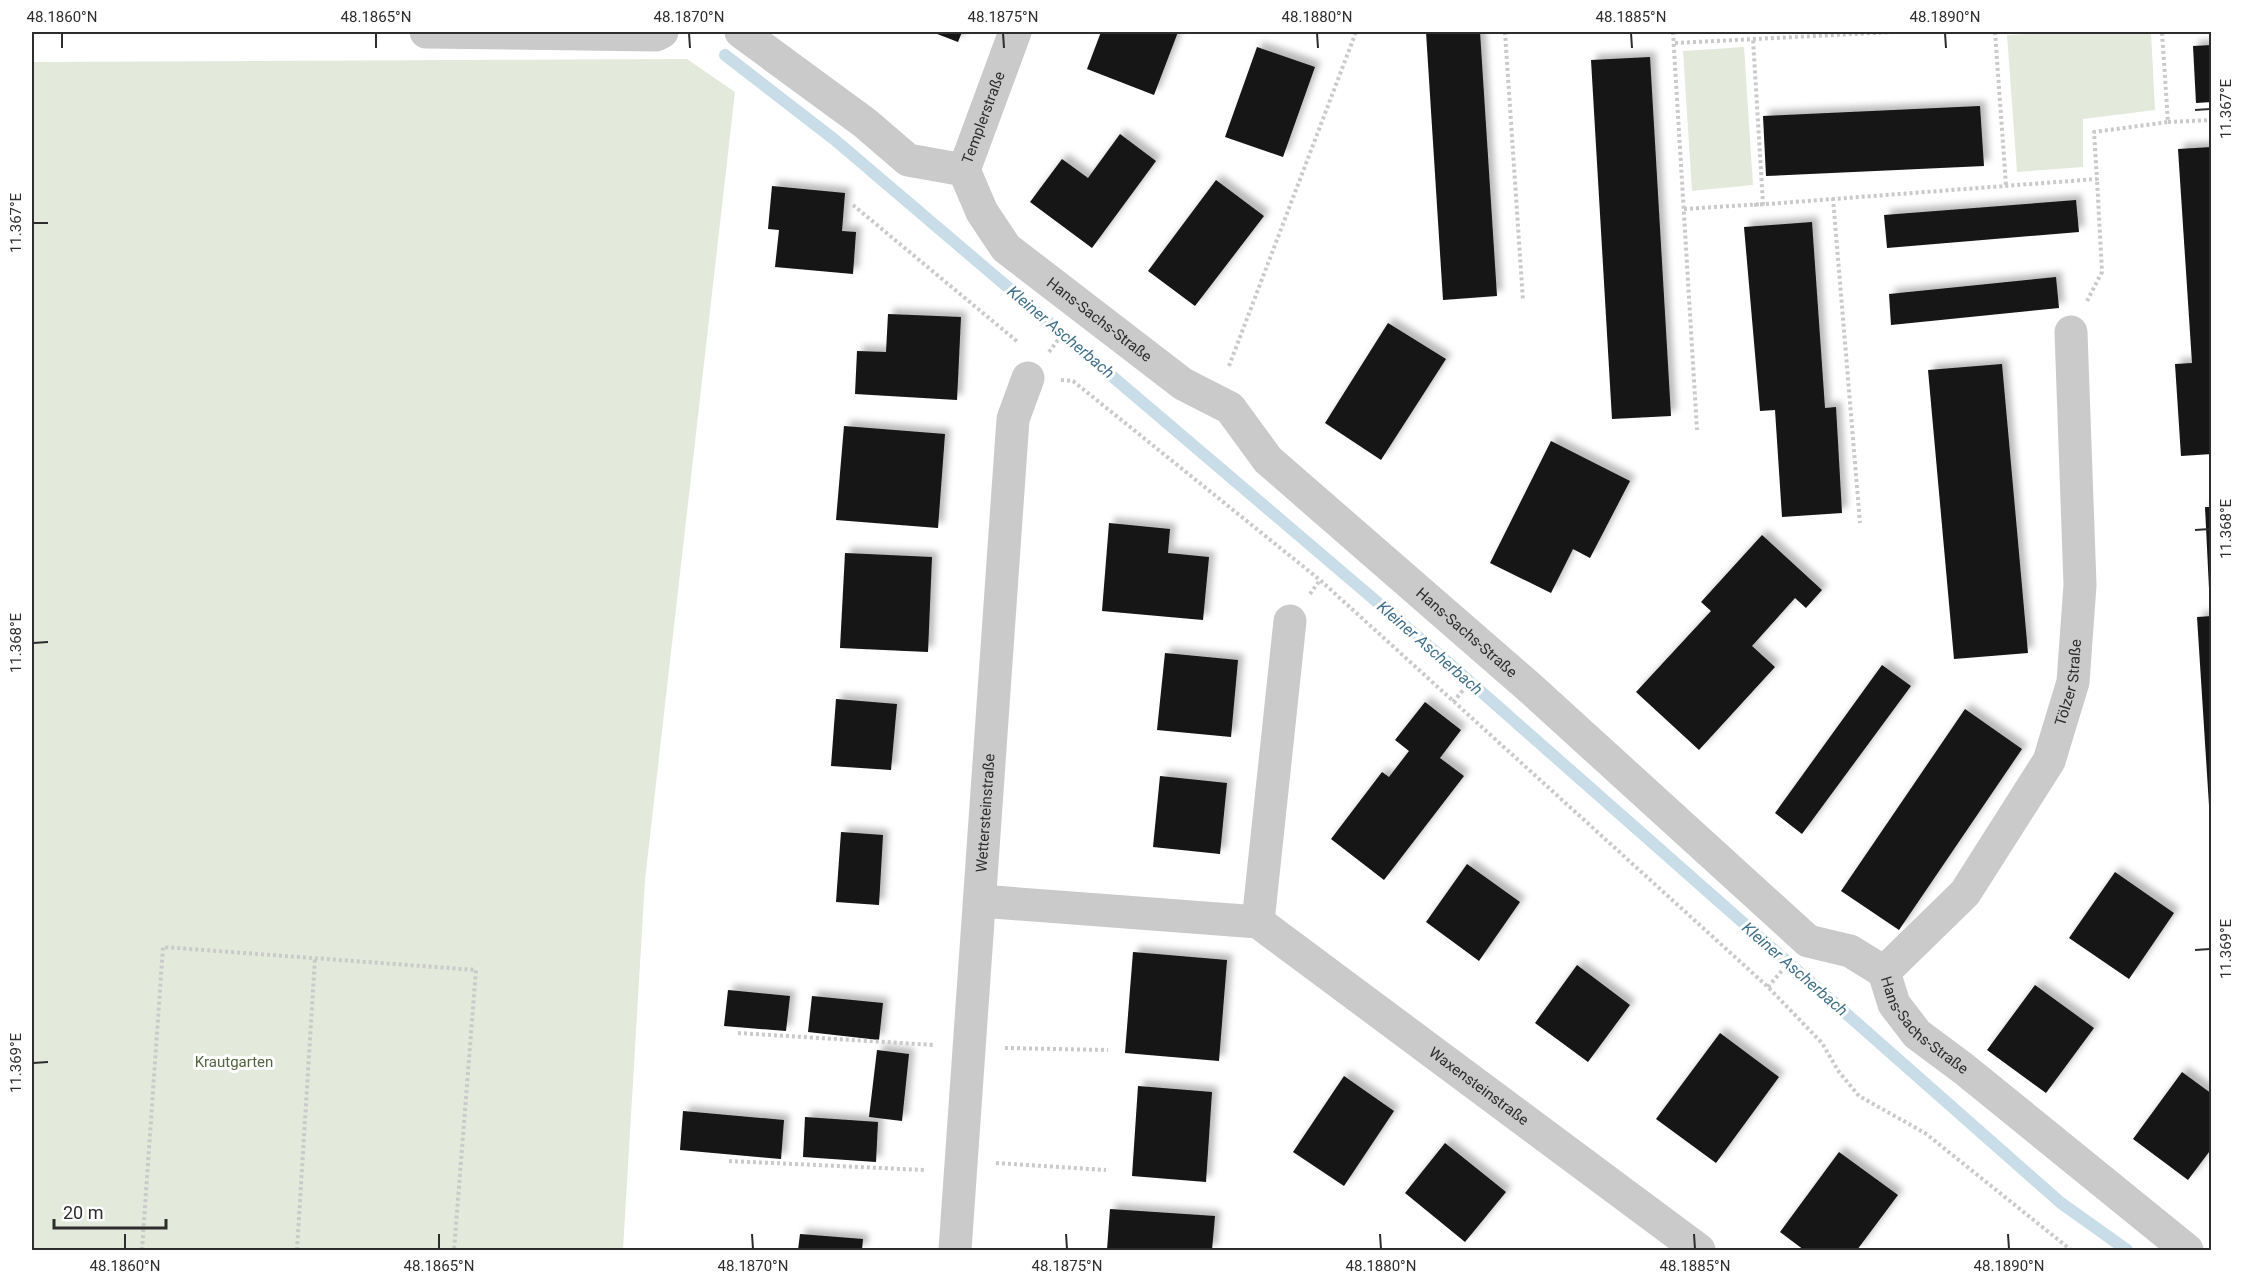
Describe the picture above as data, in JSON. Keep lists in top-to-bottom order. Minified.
{"streets":{"street":["Templerstraße","Hans-Sachs-Straße","Tölzer Straße","Wettersteinstraße","Waxensteinstraße"]},"crossings":[["Templerstraße","Hans-Sachs-Straße"],["Hans-Sachs-Straße","Tölzer Straße"]],"water":["Kleiner Ascherbach"],"parks":["Krautgarten"],"scale_bar":"20 m","coordinates":["48.1860°N","48.1865°N","48.1870°N","48.1875°N","48.1880°N","48.1885°N","48.1890°N","11.367°E","11.368°E","11.369°E"]}
